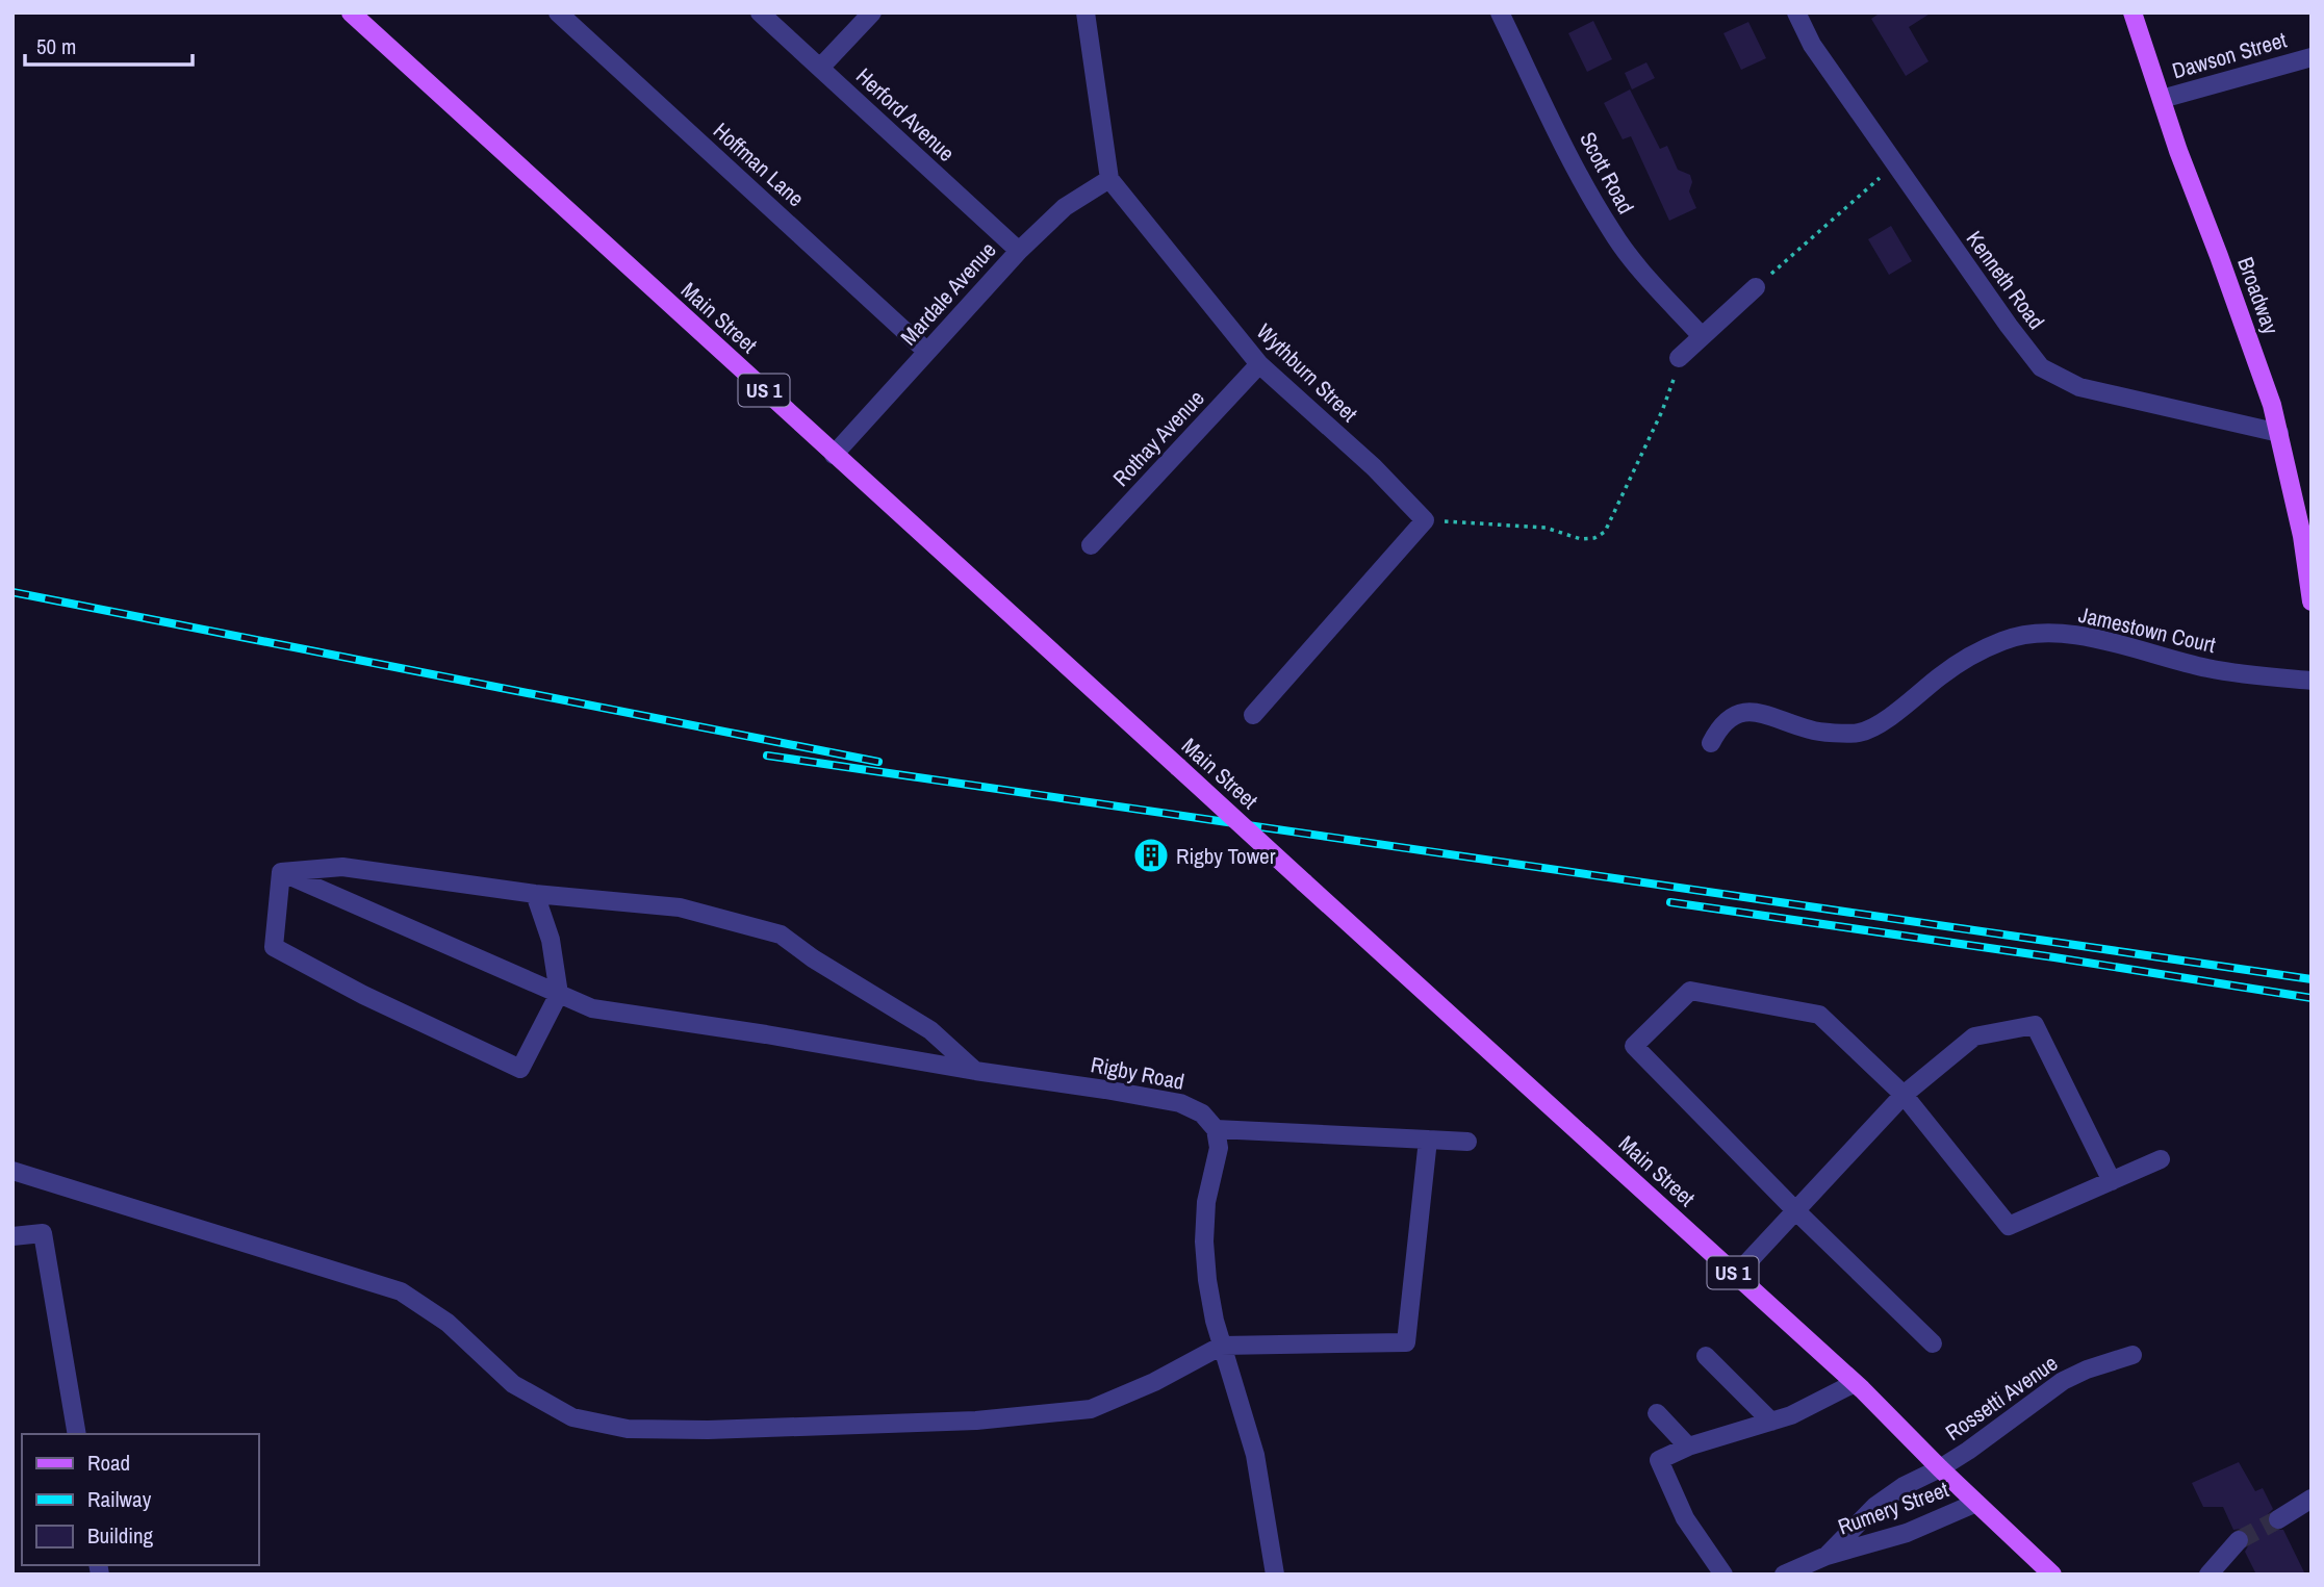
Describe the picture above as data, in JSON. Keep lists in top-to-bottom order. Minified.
{"streets":{"main road":["Broadway","Main Street","US 1"],"street":["Dawson Street","Herford Avenue","Hoffman Lane","Scott Road","Kenneth Road","Mardale Avenue","Wythburn Street","Rothay Avenue","Jamestown Court","Rigby Road","Rossetti Avenue","Rumery Street"]},"crossings":[["Dawson Street","Broadway"],["Herford Avenue","Mardale Avenue"],["Hoffman Lane","Mardale Avenue"],["Kenneth Road","Broadway"],["Mardale Avenue","Main Street"],["Mardale Avenue","Wythburn Street"],["Main Street","Rossetti Avenue"],["Main Street","Rumery Street"],["Wythburn Street","Rothay Avenue"],["Rossetti Avenue","Rumery Street"]],"places":{"building":["Rigby Tower"]},"legend":["Road","Railway","Building"],"scale_bar":"50 m"}
